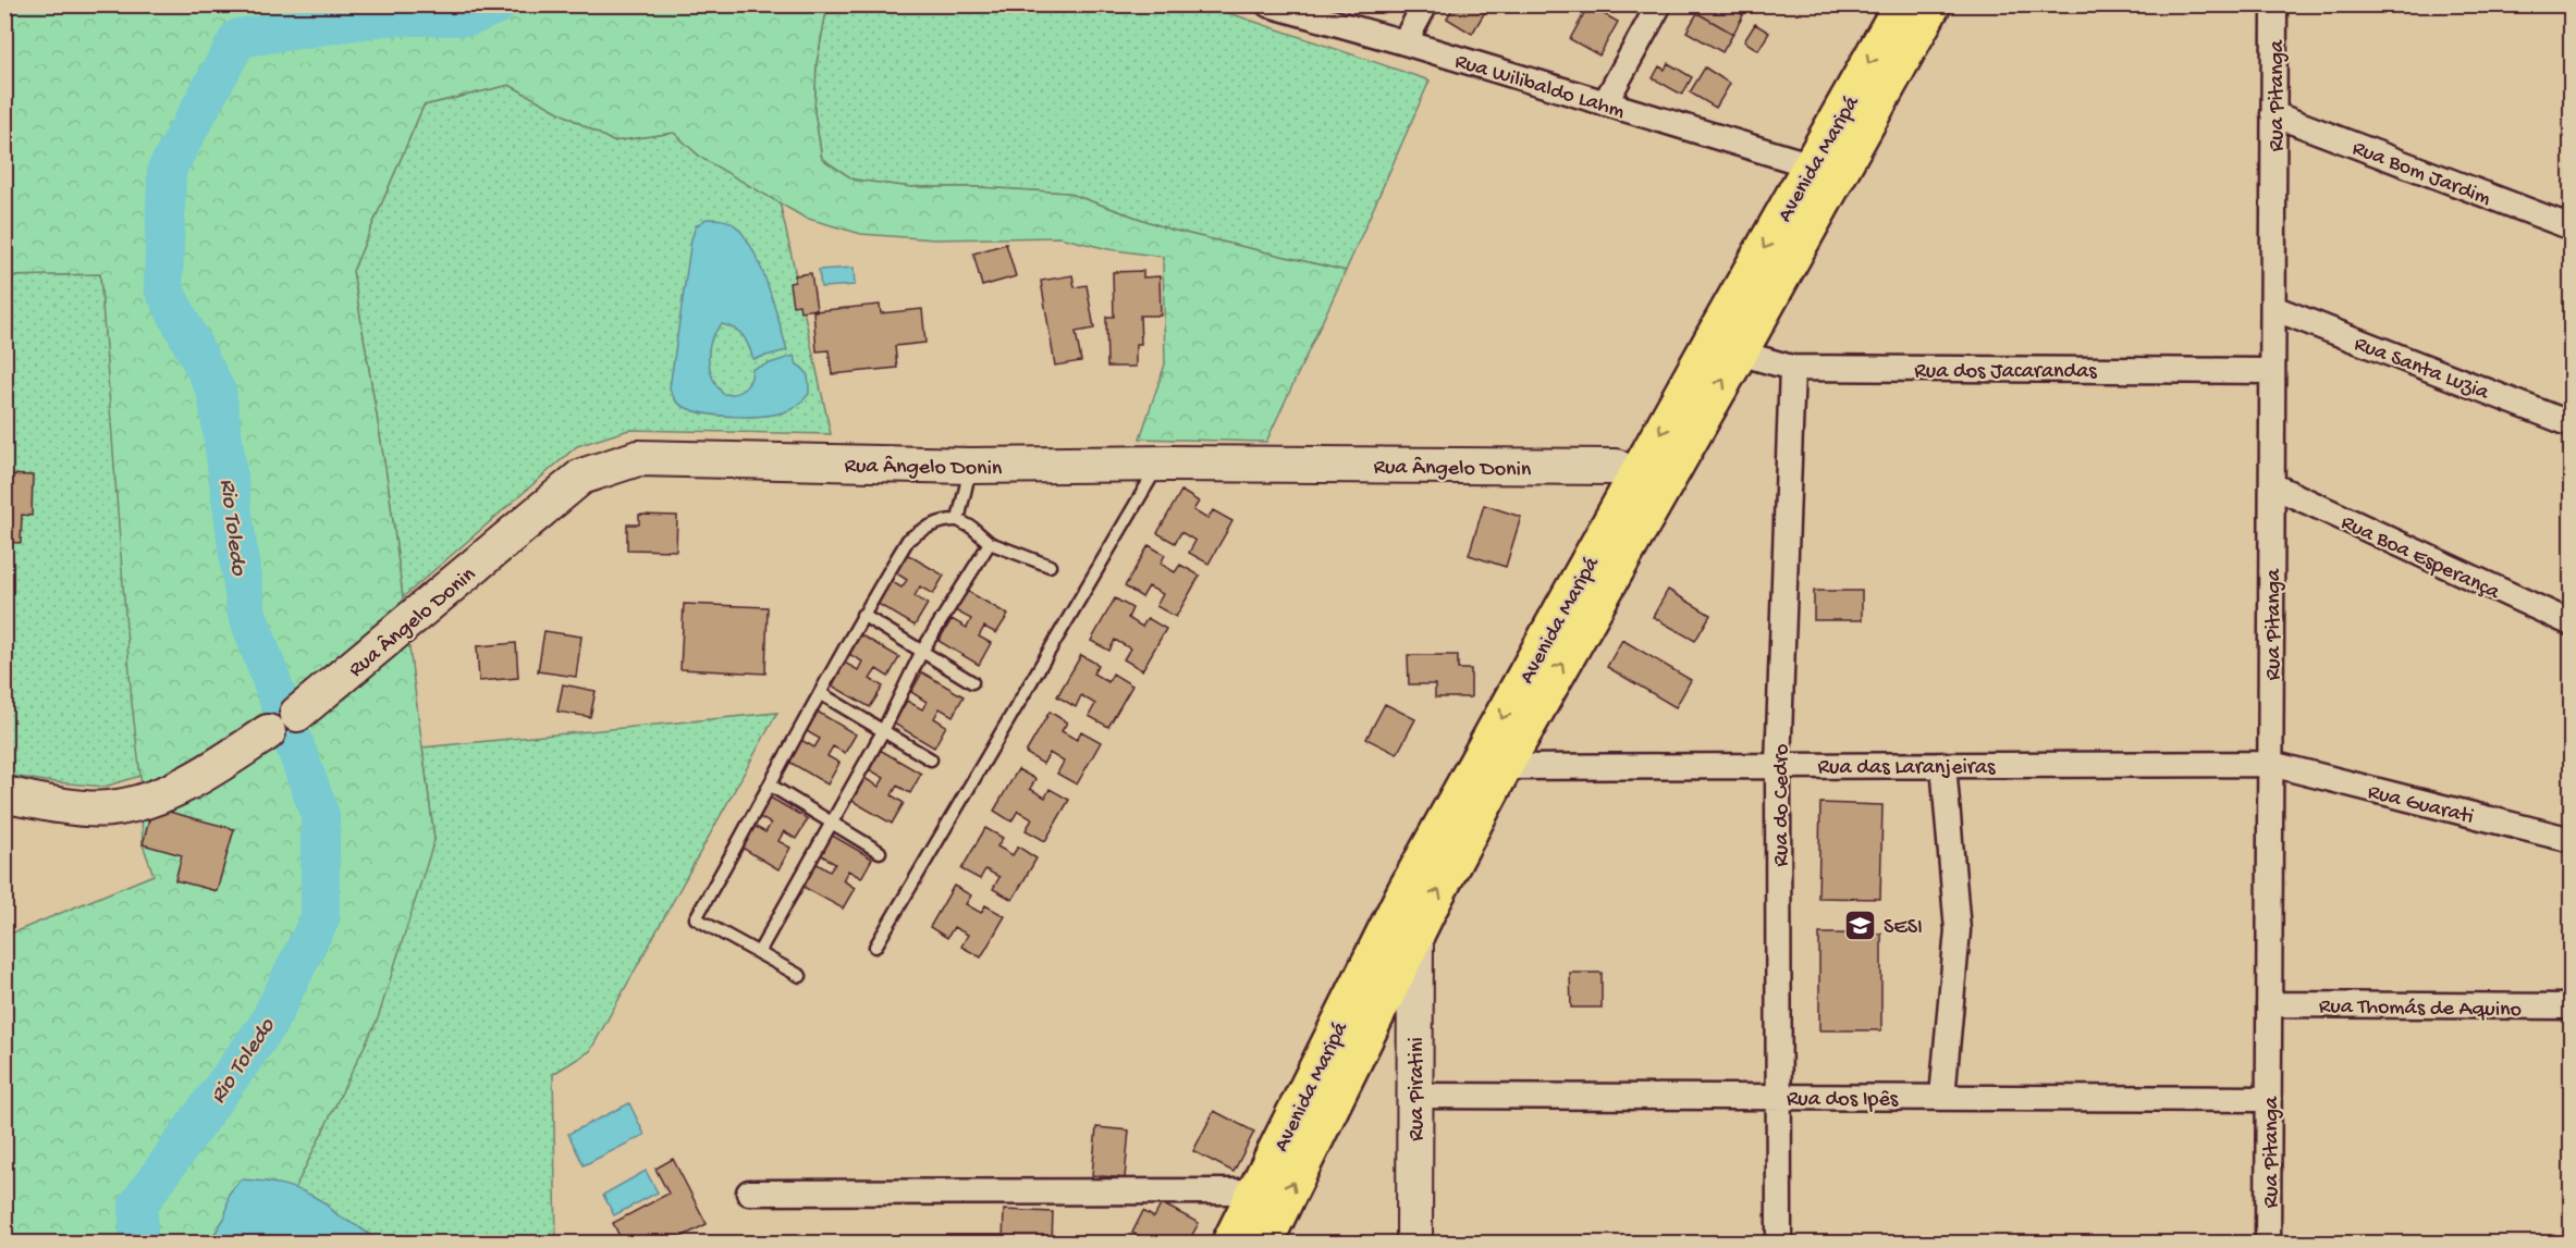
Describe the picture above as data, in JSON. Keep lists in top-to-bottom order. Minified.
{"streets":{"main road":["Avenida Maripá"],"street":["Rua Wilibaldo Lahm","Rua Pitanga","Rua Bom Jardim","Rua Santa Luzia","Rua dos Jacarandas","Rua Ângelo Donin","Rua Boa Esperança","Rua das Laranjeiras","Rua Guarati","Rua do Cedro","Rua Thomás de Aquino","Rua Piratini","Rua dos Ipês"]},"crossings":[["Rua Wilibaldo Lahm","Avenida Maripá"],["Rua Pitanga","Rua Bom Jardim"],["Rua Pitanga","Rua Santa Luzia"],["Rua Pitanga","Rua dos Jacarandas"],["Rua Pitanga","Rua Boa Esperança"],["Rua Pitanga","Rua das Laranjeiras"],["Rua Pitanga","Rua Guarati"],["Rua Pitanga","Rua Thomás de Aquino"],["Rua Pitanga","Rua dos Ipês"],["Avenida Maripá","Rua dos Jacarandas"],["Avenida Maripá","Rua Ângelo Donin"],["Avenida Maripá","Rua das Laranjeiras"],["Avenida Maripá","Rua Piratini"],["Rua dos Jacarandas","Rua do Cedro"],["Rua das Laranjeiras","Rua Guarati"],["Rua das Laranjeiras","Rua do Cedro"],["Rua do Cedro","Rua dos Ipês"],["Rua Piratini","Rua dos Ipês"]],"water":["Rio Toledo"],"places":{"school or university":["SESI"]}}
